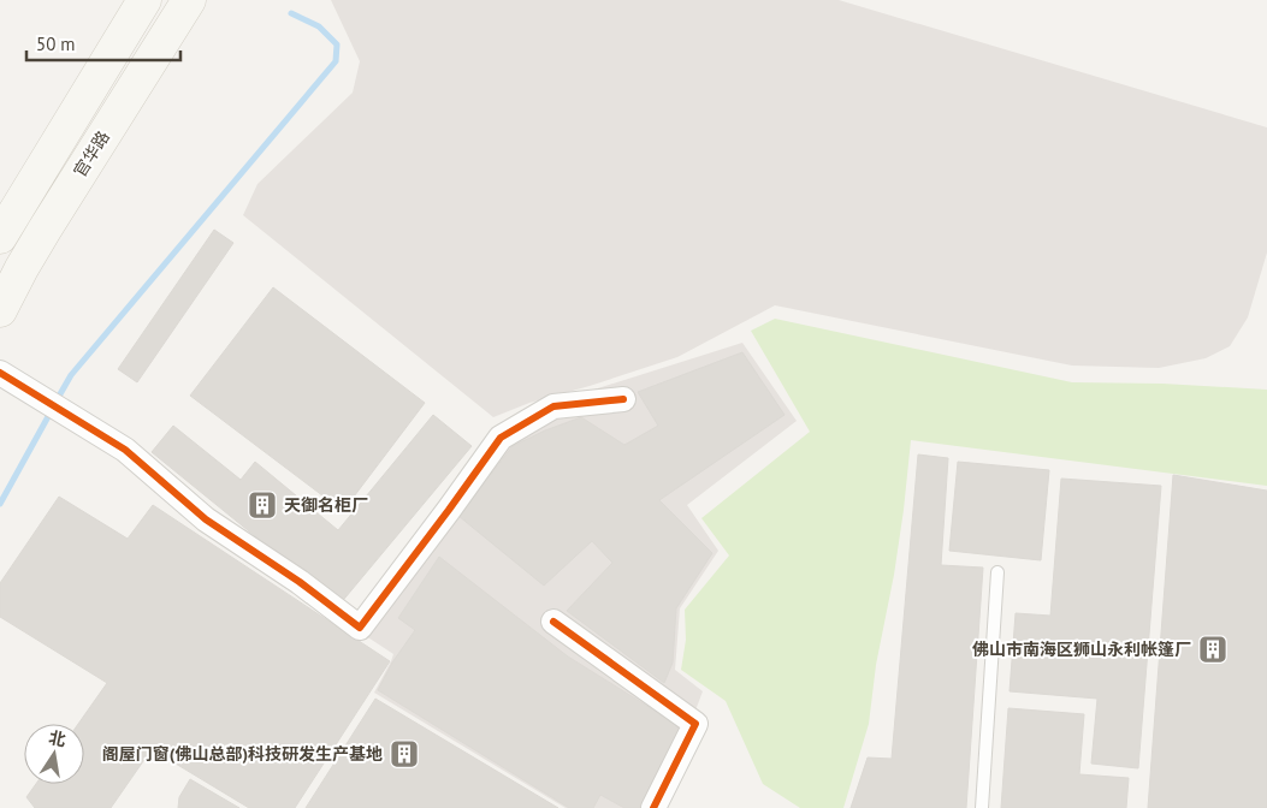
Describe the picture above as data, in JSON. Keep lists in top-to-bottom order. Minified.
{"streets":{"main road":["官华路"]},"places":{"building":["天御名柜厂","佛山市南海区狮山永利帐篷厂","阁屋门窗(佛山总部)科技研发生产基地"]},"scale_bar":"50 m","north":"top"}
